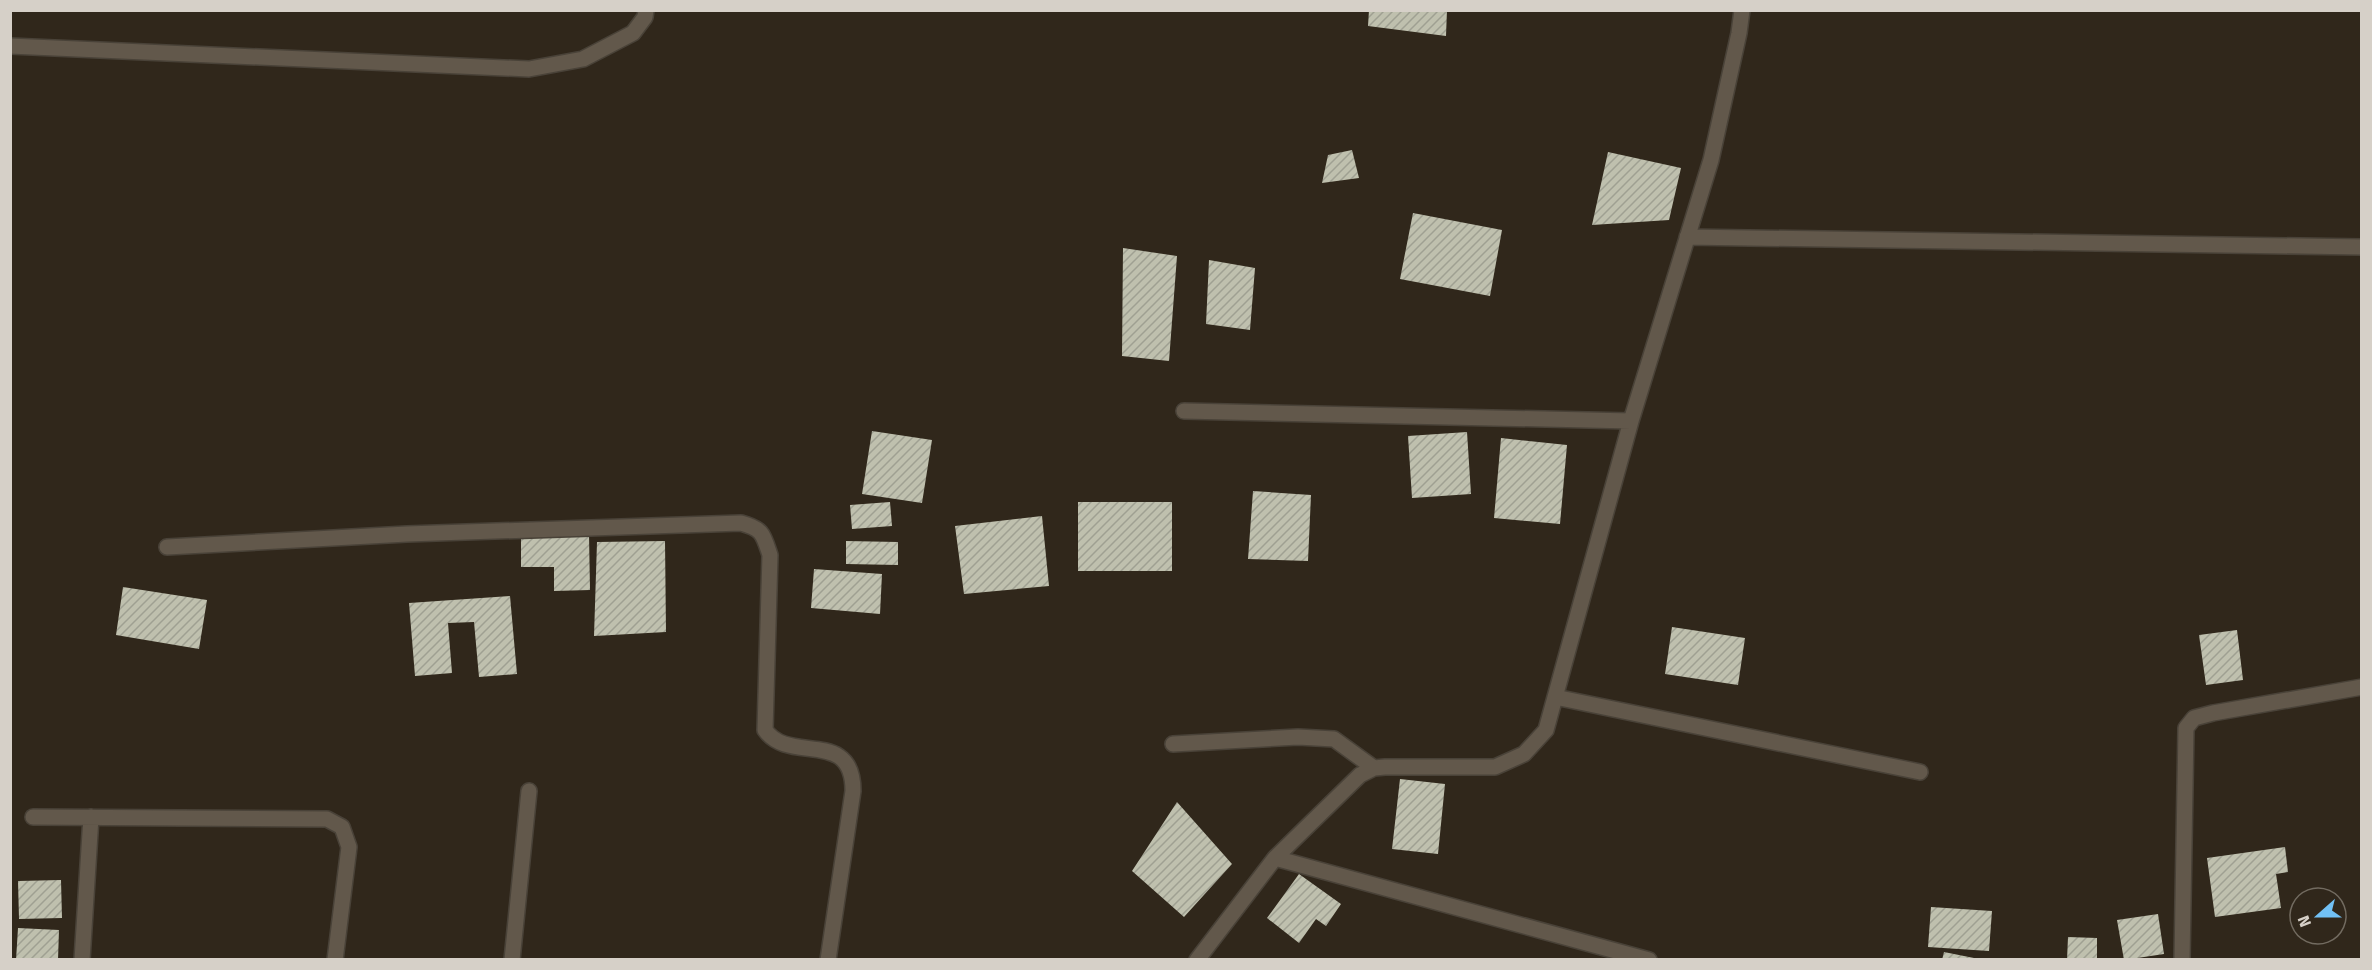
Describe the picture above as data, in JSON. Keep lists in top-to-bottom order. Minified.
{"north":"left"}
